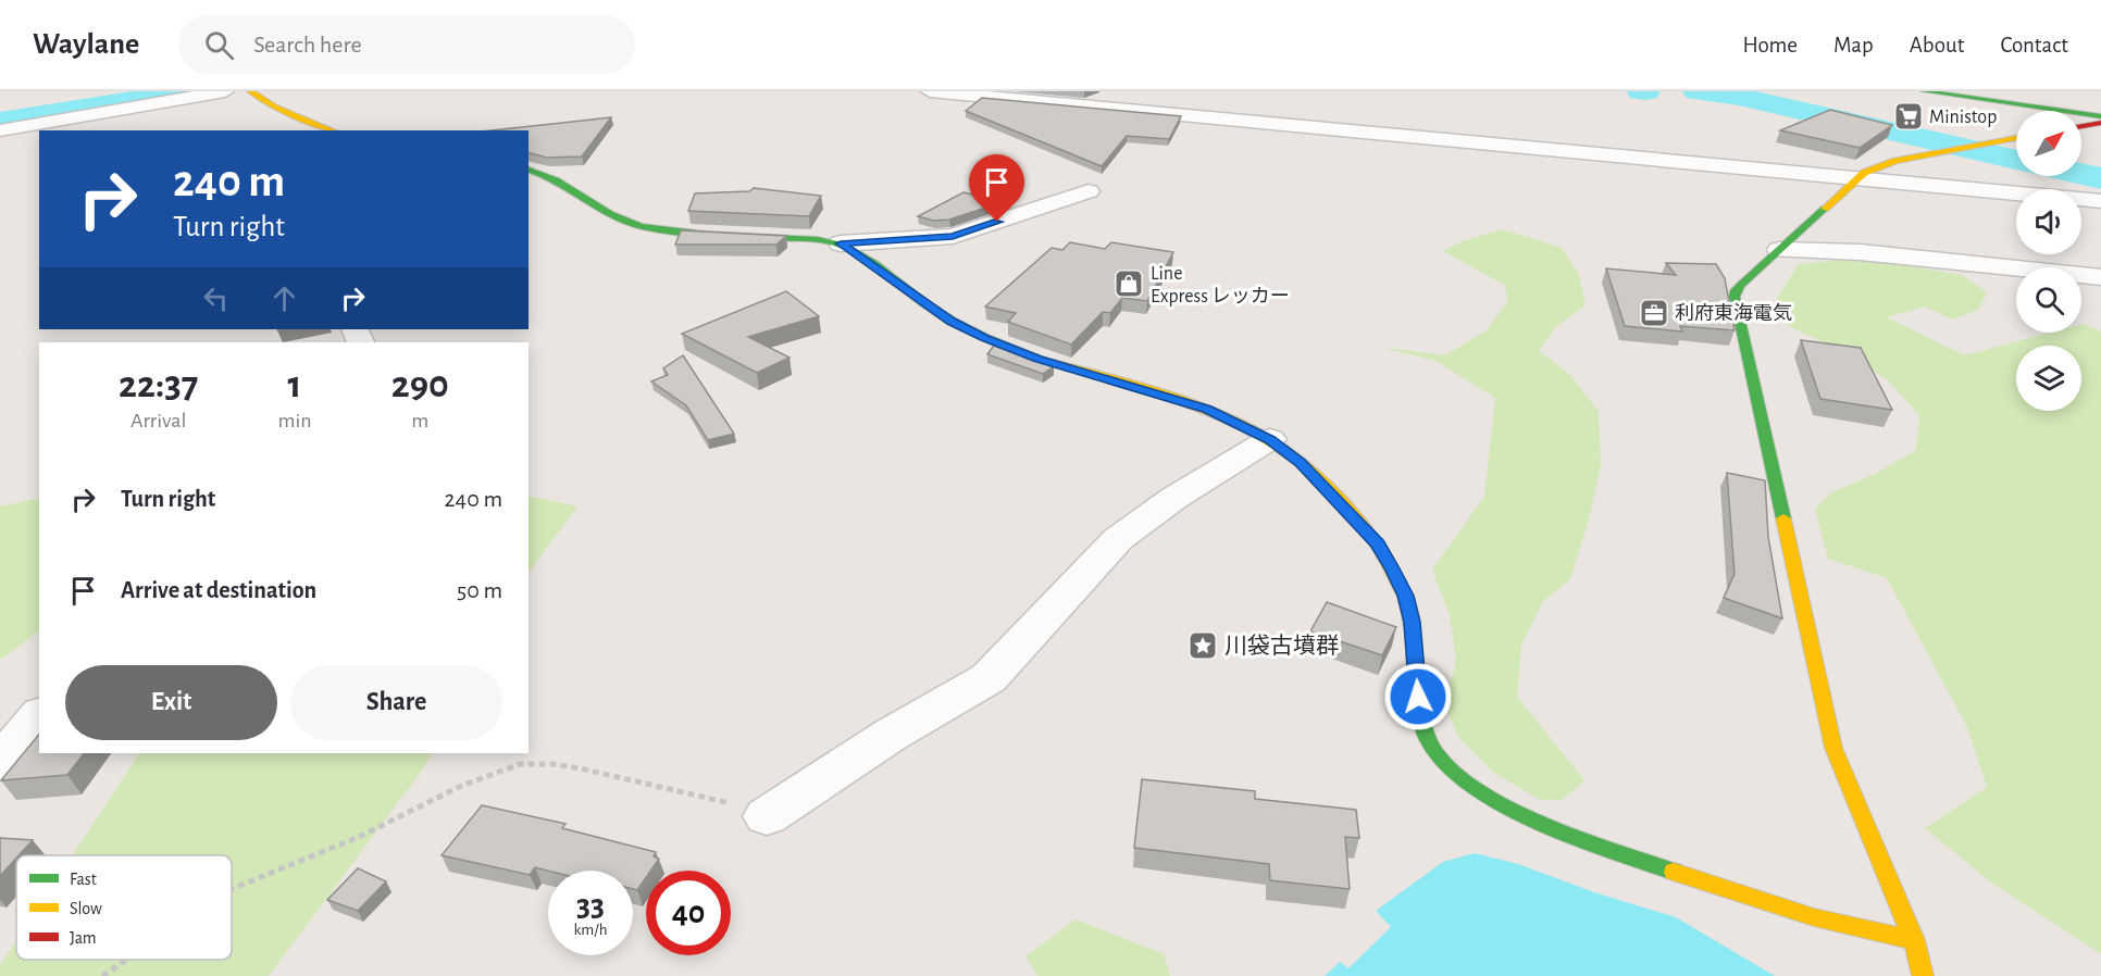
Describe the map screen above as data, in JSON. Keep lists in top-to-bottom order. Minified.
{"places":{"supermarket":["Ministop"],"shop":["Line Express レッカー"],"office":["利府東海電気"],"place":["川袋古墳群"]},"legend":["Fast","Slow","Jam"],"north":"top right","page":{"header":"Waylane","search":"Search here","nav":["Home","Map","About","Contact"],"turn":["240 m","Turn right"],"eta":["22:37","Arrival","1","min","290","m"],"list":[{"name":"Turn right","value":"240 m"},{"name":"Arrive at destination","value":"50 m"}],"buttons":["Exit","Share"],"speed":"33 km/h","limit":"40"}}
